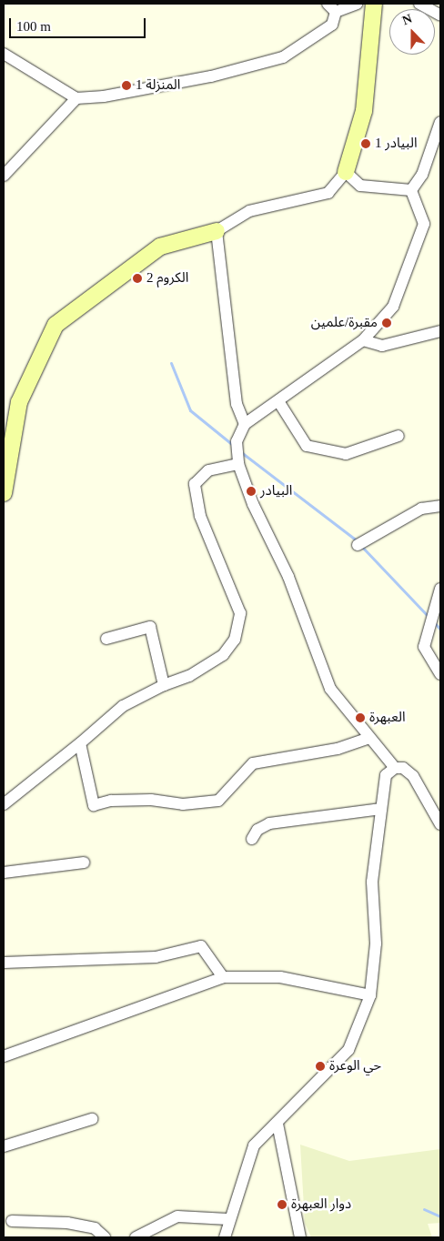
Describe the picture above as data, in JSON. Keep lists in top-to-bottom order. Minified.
{"places":["المنزلة 1","البيادر 1","الكروم 2","مقبرة/علمين","البيادر","العبهرة","حي الوعرة","دوار العبهرة"],"scale_bar":"100 m","north":"top"}
